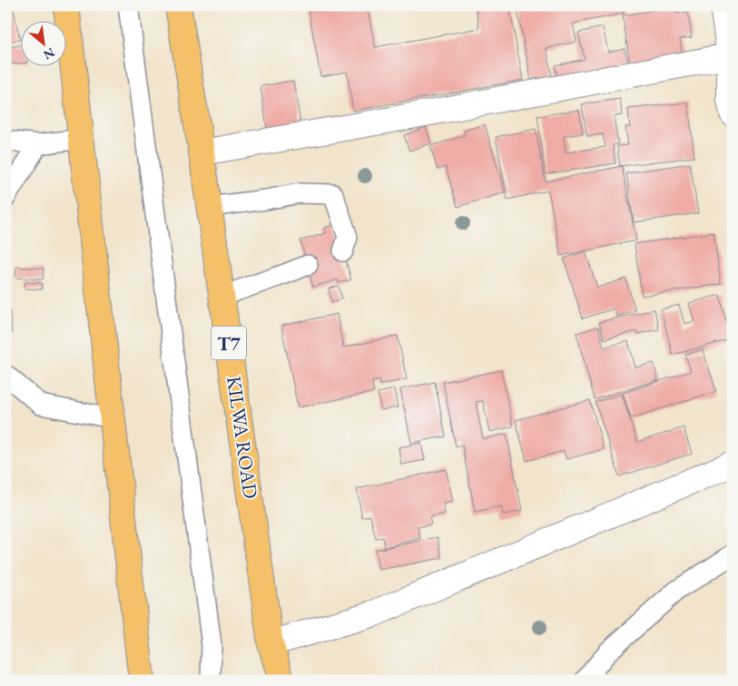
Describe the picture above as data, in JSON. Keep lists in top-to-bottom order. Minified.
{"streets":{"highway":["T7","KILWA ROAD"]},"north":"bottom right"}
